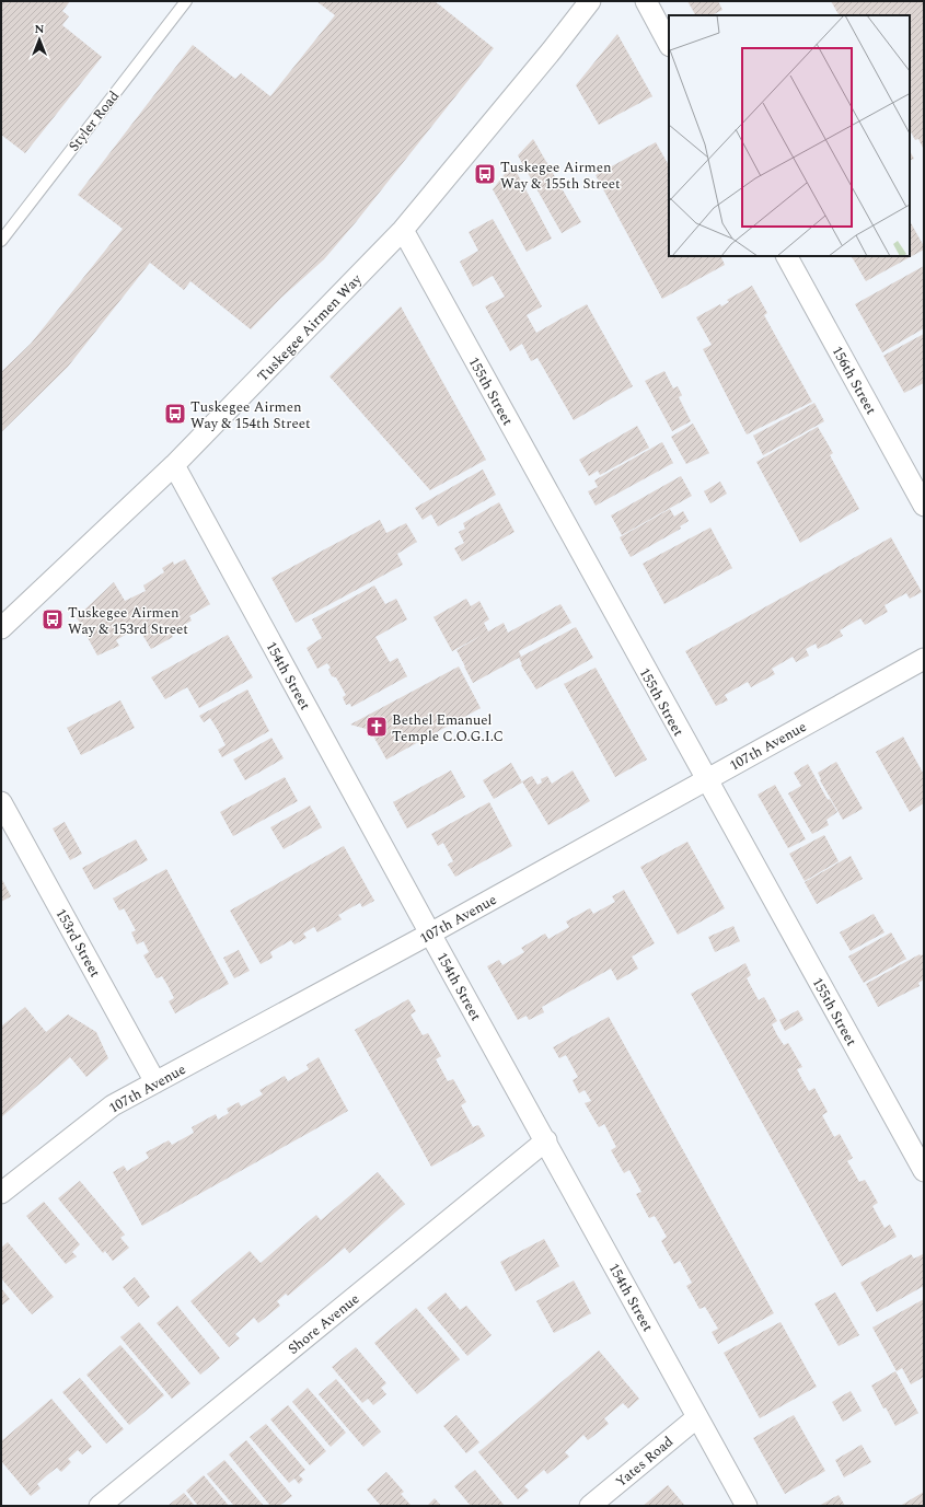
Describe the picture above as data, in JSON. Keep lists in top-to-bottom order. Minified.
{"streets":{"street":["Tuskegee Airmen Way","156th Street","155th Street","154th Street","107th Avenue","153rd Street","Shore Avenue","Yates Road"],"lane":["Styler Road"]},"crossings":[["Tuskegee Airmen Way","155th Street"],["Tuskegee Airmen Way","154th Street"],["155th Street","107th Avenue"],["154th Street","107th Avenue"],["154th Street","Shore Avenue"],["154th Street","Yates Road"],["107th Avenue","153rd Street"]],"places":{"bus stop":["Tuskegee Airmen Way & 155th Street","Tuskegee Airmen Way & 154th Street","Tuskegee Airmen Way & 153rd Street"],"church":["Bethel Emanuel Temple C.O.G.I.C"]},"north":"top"}
